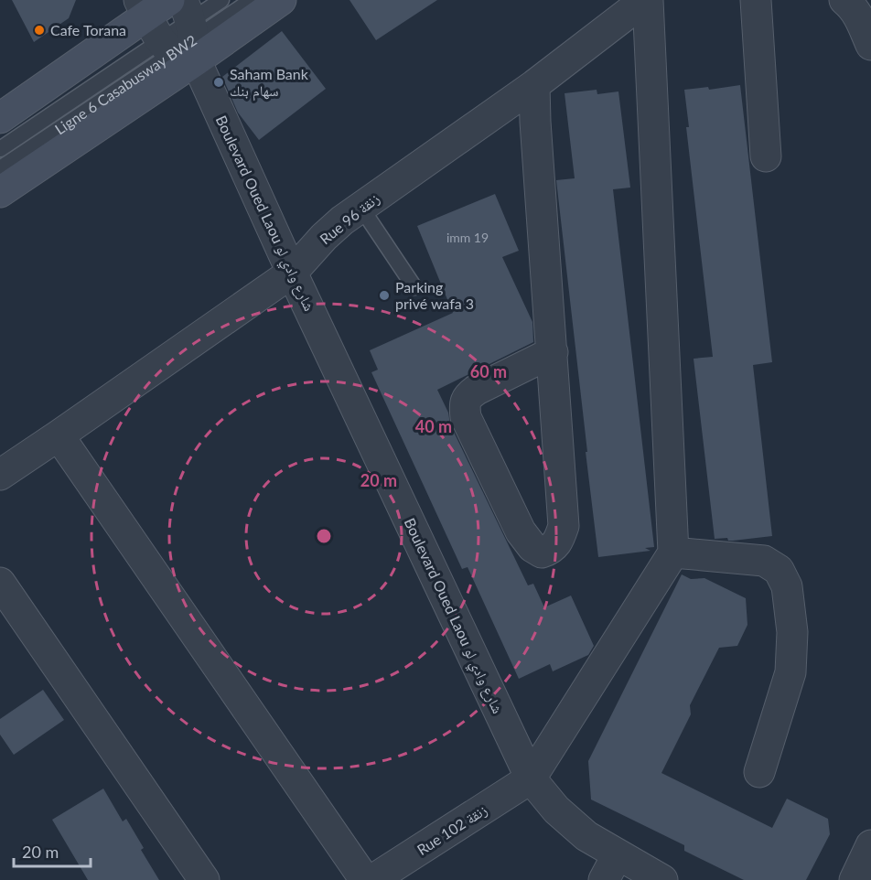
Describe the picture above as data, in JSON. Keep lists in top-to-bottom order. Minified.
{"streets":{"street":["Boulevard Oued Laou شارع وادي لو","Rue 96 زنقة","Rue 102 زنقة"],"lane":["Ligne 6 Casabusway BW2"]},"crossings":[["Ligne 6 Casabusway BW2","Boulevard Oued Laou شارع وادي لو"],["Boulevard Oued Laou شارع وادي لو","Rue 96 زنقة"],["Boulevard Oued Laou شارع وادي لو","Rue 102 زنقة"]],"places":["Cafe Torana","Saham Bank سهام بنك","Parking privé wafa 3"],"house_numbers":["imm 19"],"scale_bar":"20 m","rings":["60 m","40 m","20 m"]}
